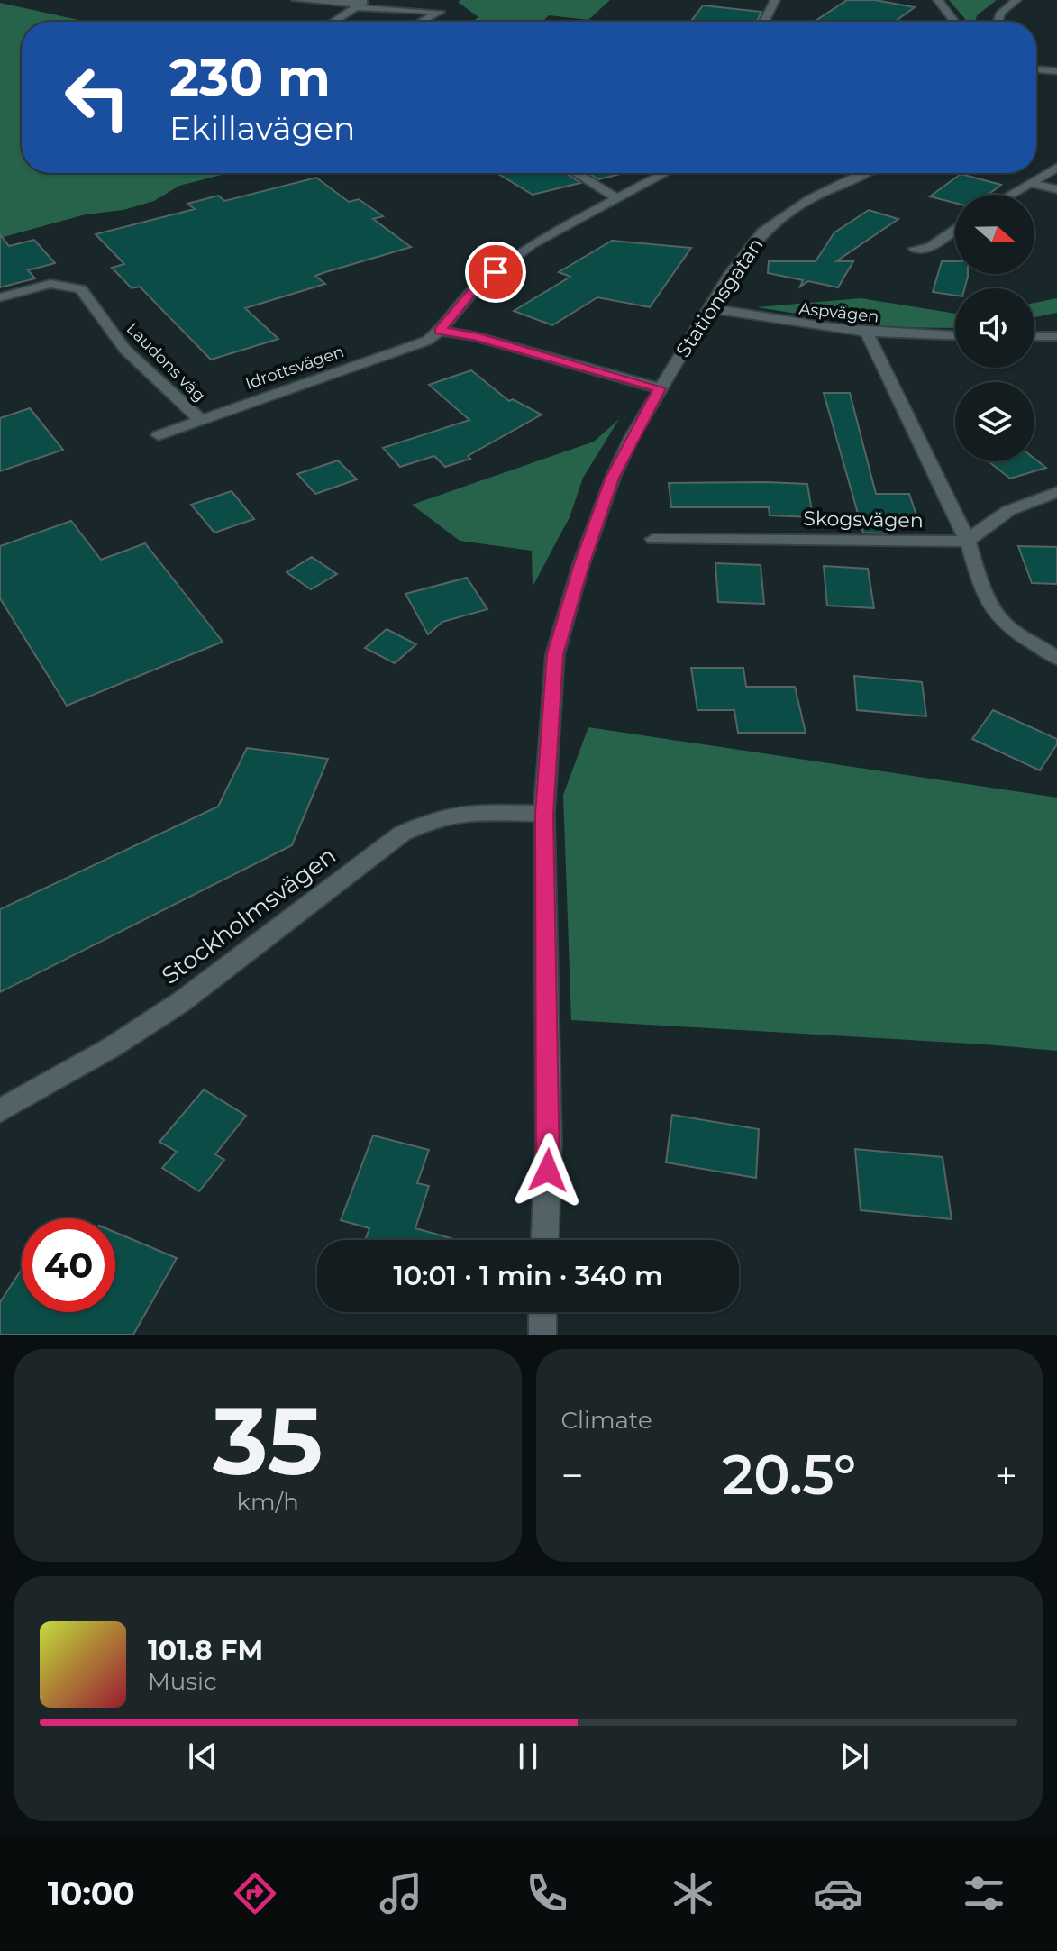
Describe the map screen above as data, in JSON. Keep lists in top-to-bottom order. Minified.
{"streets":{"street":["Stationsgatan","Aspvägen","Laudons väg","Idrottsvägen","Skogsvägen","Stockholmsvägen"]},"crossings":[["Stationsgatan","Aspvägen"],["Stationsgatan","Stockholmsvägen"],["Laudons väg","Idrottsvägen"]],"north":"right","page":{"turn":["230 m","Ekillavägen"],"limit":"40","trip":"10:01 · 1 min · 340 m","tile":[["35","km/h"],"Climate"],"heat":["−","20.5°","+"],"song":["101.8 FM","Music"],"tabs":"10:00"}}
